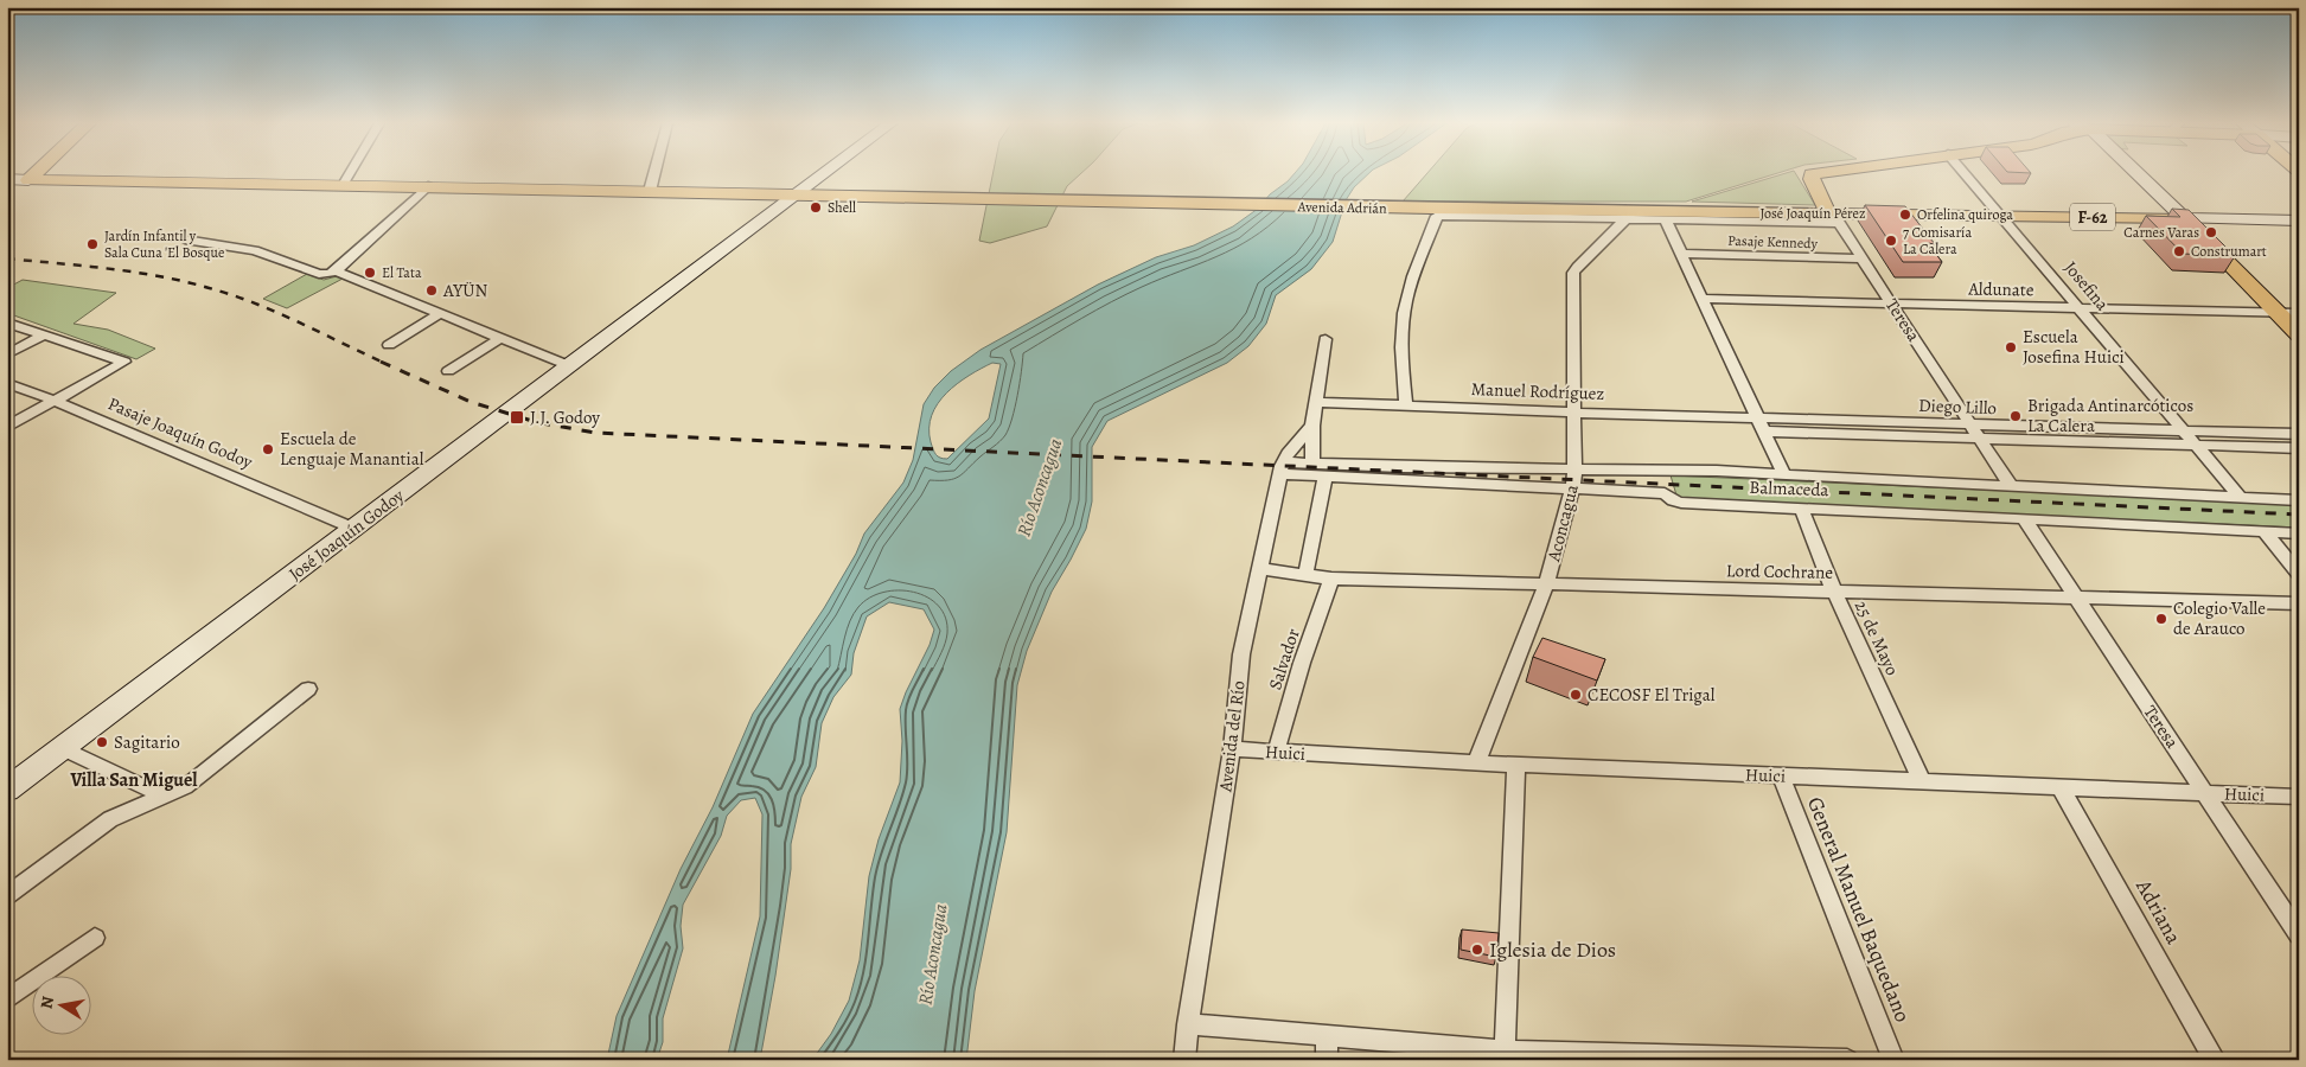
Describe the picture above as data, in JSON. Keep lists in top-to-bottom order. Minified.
{"streets":{"main road":["Avenida Adrián","José Joaquín Pérez","F-62","Teresa"],"street":["Pasaje Kennedy","Josefina","Aldunate","Manuel Rodríguez","Diego Lillo","Pasaje Joaquín Godoy","Balmaceda","Aconcagua","José Joaquín Godoy","Lord Cochrane","25 de Mayo","Salvador","Avenida del Río","Huici","General Manuel Baquedano","Adriana"]},"crossings":[["Avenida Adrián","José Joaquín Pérez"],["Avenida Adrián","José Joaquín Godoy"],["José Joaquín Pérez","Josefina"],["José Joaquín Pérez","Teresa"],["José Joaquín Pérez","Aconcagua"],["Pasaje Kennedy","Teresa"],["Josefina","Aldunate"],["Josefina","Diego Lillo"],["Josefina","Balmaceda"],["Aldunate","Teresa"],["Teresa","Diego Lillo"],["Teresa","Balmaceda"],["Teresa","Lord Cochrane"],["Teresa","Huici"],["Manuel Rodríguez","Diego Lillo"],["Manuel Rodríguez","Aconcagua"],["Pasaje Joaquín Godoy","José Joaquín Godoy"],["Balmaceda","Aconcagua"],["Balmaceda","25 de Mayo"],["Balmaceda","Avenida del Río"],["Aconcagua","Lord Cochrane"],["Aconcagua","Huici"],["Lord Cochrane","25 de Mayo"],["Lord Cochrane","Salvador"],["Lord Cochrane","Avenida del Río"],["25 de Mayo","Huici"],["Salvador","Huici"],["Avenida del Río","Huici"],["Huici","General Manuel Baquedano"],["Huici","Adriana"]],"districts":["Villa San Miguel"],"water":["Río Aconcagua"],"places":{"other":["Shell","Orfelina quiroga","Carnes Varas","7 Comisaría La Calera","Jardín Infantil y Sala Cuna 'El Bosque","Construmart","El Tata","AYÜN","Escuela Josefina Huici","Brigada Antinarcóticos La Calera","Escuela de Lenguaje Manantial","Colegio Valle de Arauco","CECOSF El Trigal","Sagitario","Iglesia de Dios"],"transit":["J.J. Godoy"]},"north":"left"}
